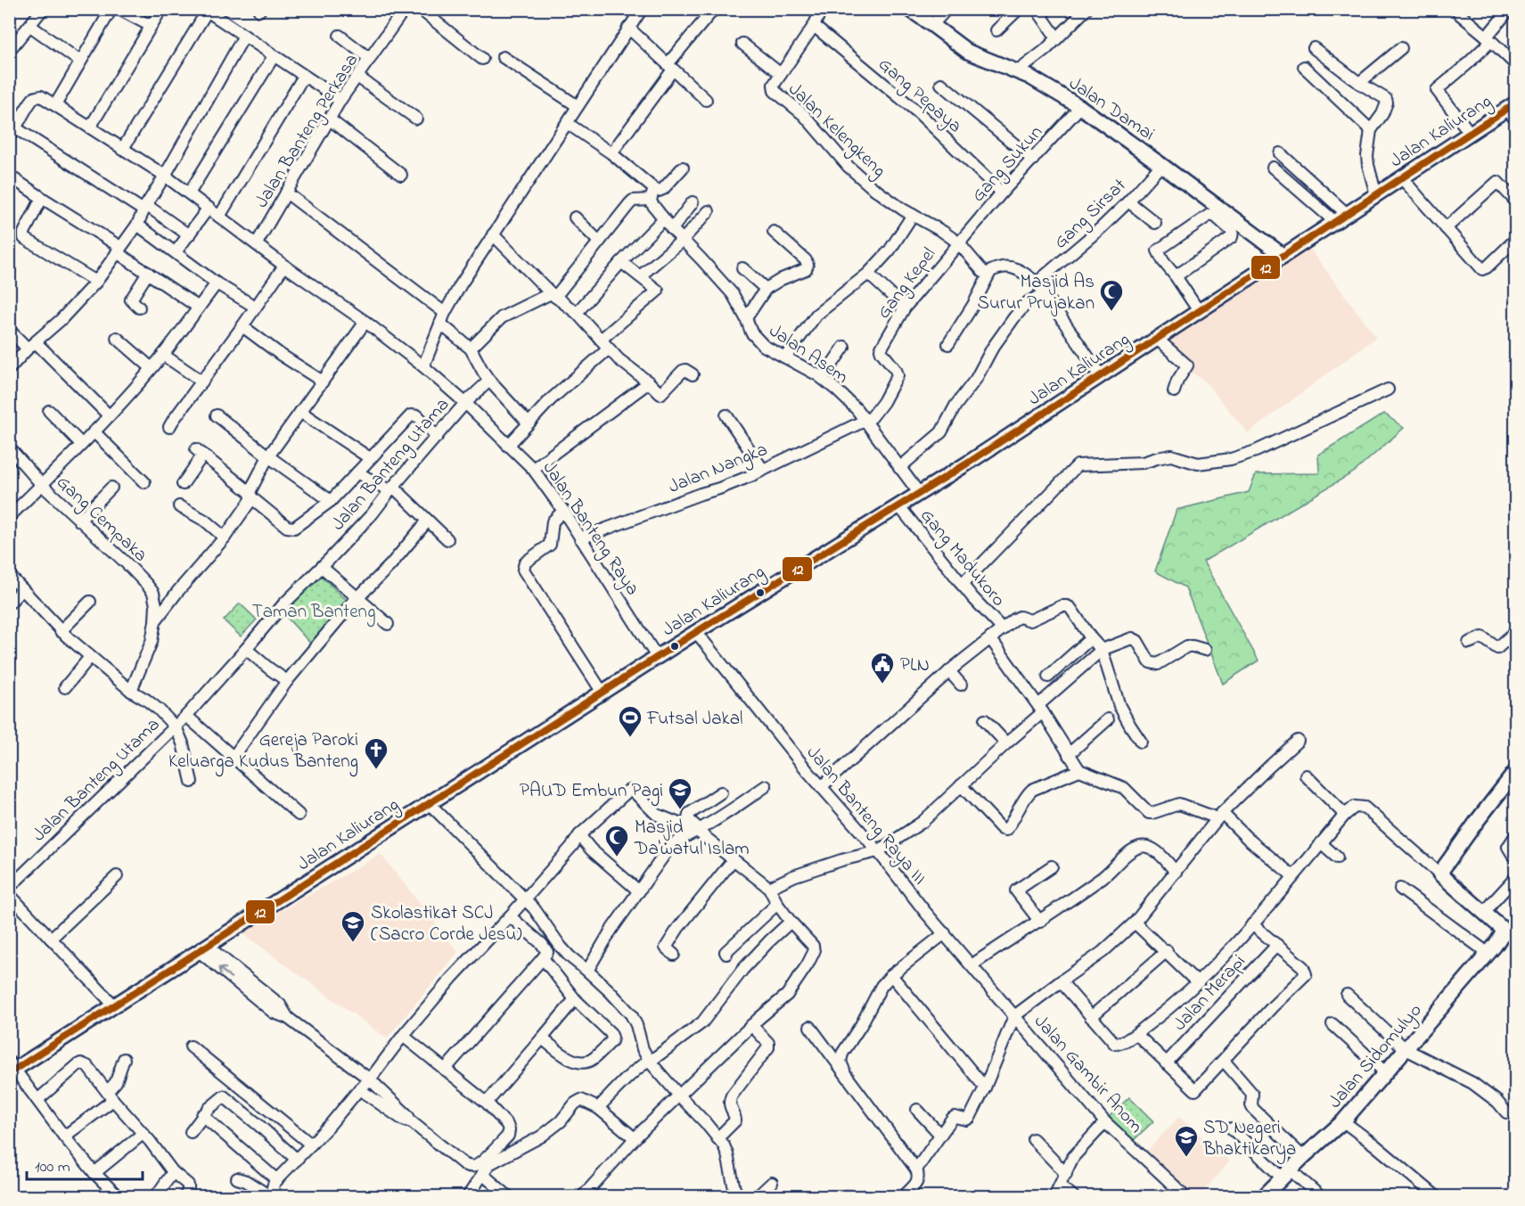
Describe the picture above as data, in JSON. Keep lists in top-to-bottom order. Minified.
{"streets":{"main road":["Jalan Damai","Jalan Kaliurang","Jalan Sidomulyo"],"street":["Gang Pepaya","Jalan Kelengkeng","Jalan Banteng Perkasa","Gang Sukun","Gang Sirsat","Gang Kepel","Jalan Asem","Jalan Banteng Utama","Jalan Nangka","Gang Cempaka","Jalan Banteng Raya","Gang Madukoro","Jalan Banteng Raya III","Jalan Merapi","Jalan Gambir Anom"]},"crossings":[["Gang Pepaya","Jalan Kelengkeng"],["Gang Pepaya","Gang Sukun"],["Jalan Damai","Jalan Kaliurang"],["Jalan Damai","Gang Sukun"],["Jalan Damai","Gang Sirsat"],["Jalan Kelengkeng","Gang Sukun"],["Jalan Kelengkeng","Gang Kepel"],["Jalan Banteng Perkasa","Jalan Banteng Utama"],["Jalan Kaliurang","Jalan Asem"],["Jalan Kaliurang","Jalan Banteng Raya"],["Jalan Kaliurang","Gang Madukoro"],["Jalan Kaliurang","Jalan Banteng Raya III"],["Gang Sukun","Gang Kepel"],["Gang Kepel","Jalan Asem"],["Gang Kepel","Jalan Nangka"],["Jalan Asem","Jalan Nangka"],["Jalan Banteng Utama","Jalan Banteng Raya"],["Jalan Nangka","Jalan Banteng Raya"],["Jalan Banteng Raya III","Jalan Gambir Anom"]],"parks":["Taman Banteng"],"places":{"mosque":["Masjid As Surur Prujakan","Masjid Da'watul Islam"],"public building":["PLN"],"sports":["Futsal Jakal"],"church":["Gereja Paroki Keluarga Kudus Banteng"],"school or university":["PAUD Embun Pagi","Skolastikat SCJ (Sacro Corde Jesu)","SD Negeri Bhaktikarya"]},"lines":["transit line 12"],"scale_bar":"100 m"}
